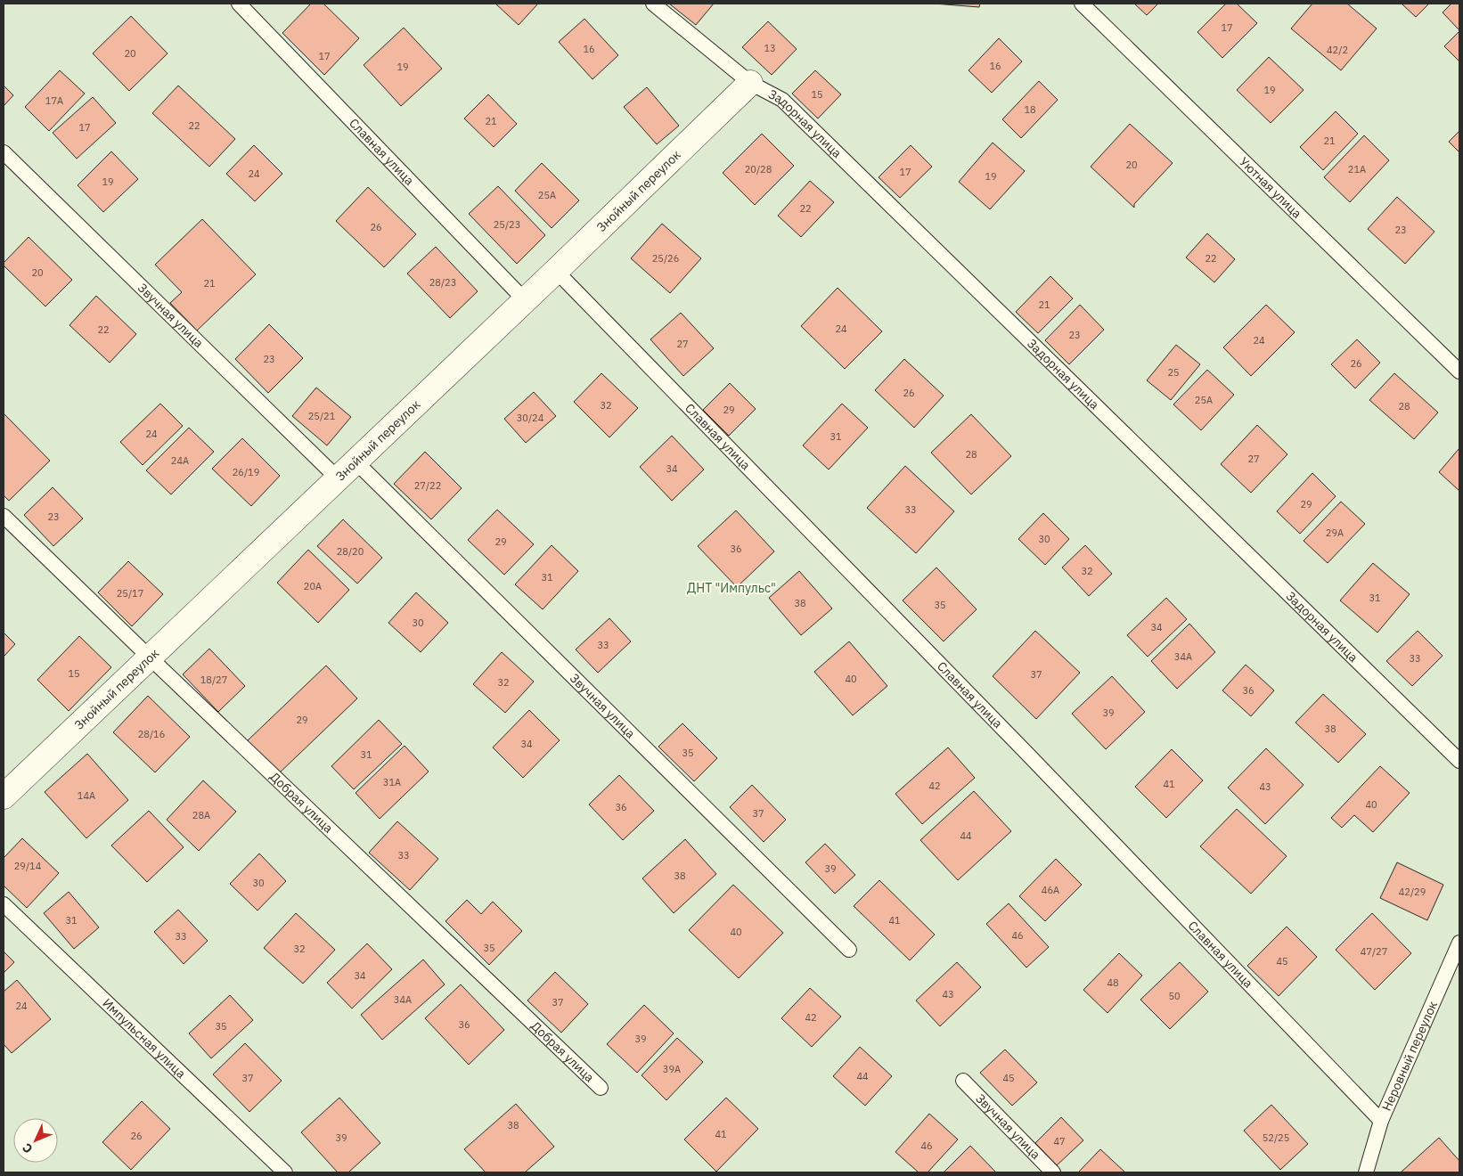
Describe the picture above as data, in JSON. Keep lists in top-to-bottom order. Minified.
{"streets":{"street":["Знойный переулок"],"lane":["Задорная улица","Славная улица","Уютная улица","Звучная улица","Добрая улица","Импульсная улица","Неровный переулок"]},"crossings":[["Задорная улица","Знойный переулок"],["Славная улица","Знойный переулок"],["Славная улица","Неровный переулок"],["Знойный переулок","Звучная улица"],["Знойный переулок","Добрая улица"]],"parks":["ДНТ \"Импульс\""],"house_numbers":["17","13","16","42/2","20","17","16","19","19","15","17А","18","21","22","17","21","20","20/28","21А","17","24","19","19","25А","22","25/23","26","23","25/26","22","20","28/23","21","21","24","22","23","24","27","23","26","25","26","25А","32","28","29","25/21","30/24","24","31","28","27","24А","34","26/19","27/22","29","33","23","29А","30","29","36","28/20","32","31","20А","25/17","31","38","35","30","34","33","34А","33","15","37","40","18/27","32","36","39","29","38","28/16","34","35","31","31А","41","42","43","14А","40","36","37","28А","44","33","29/14","39","38","30","46А","42/29","31","41","40","46","33","35","32","47/27","45","34","48","43","50","34А","37","24","42","36","35","39","39А","44","37","45","38","41","26","39","52/25","47","46"],"north":"bottom left"}
